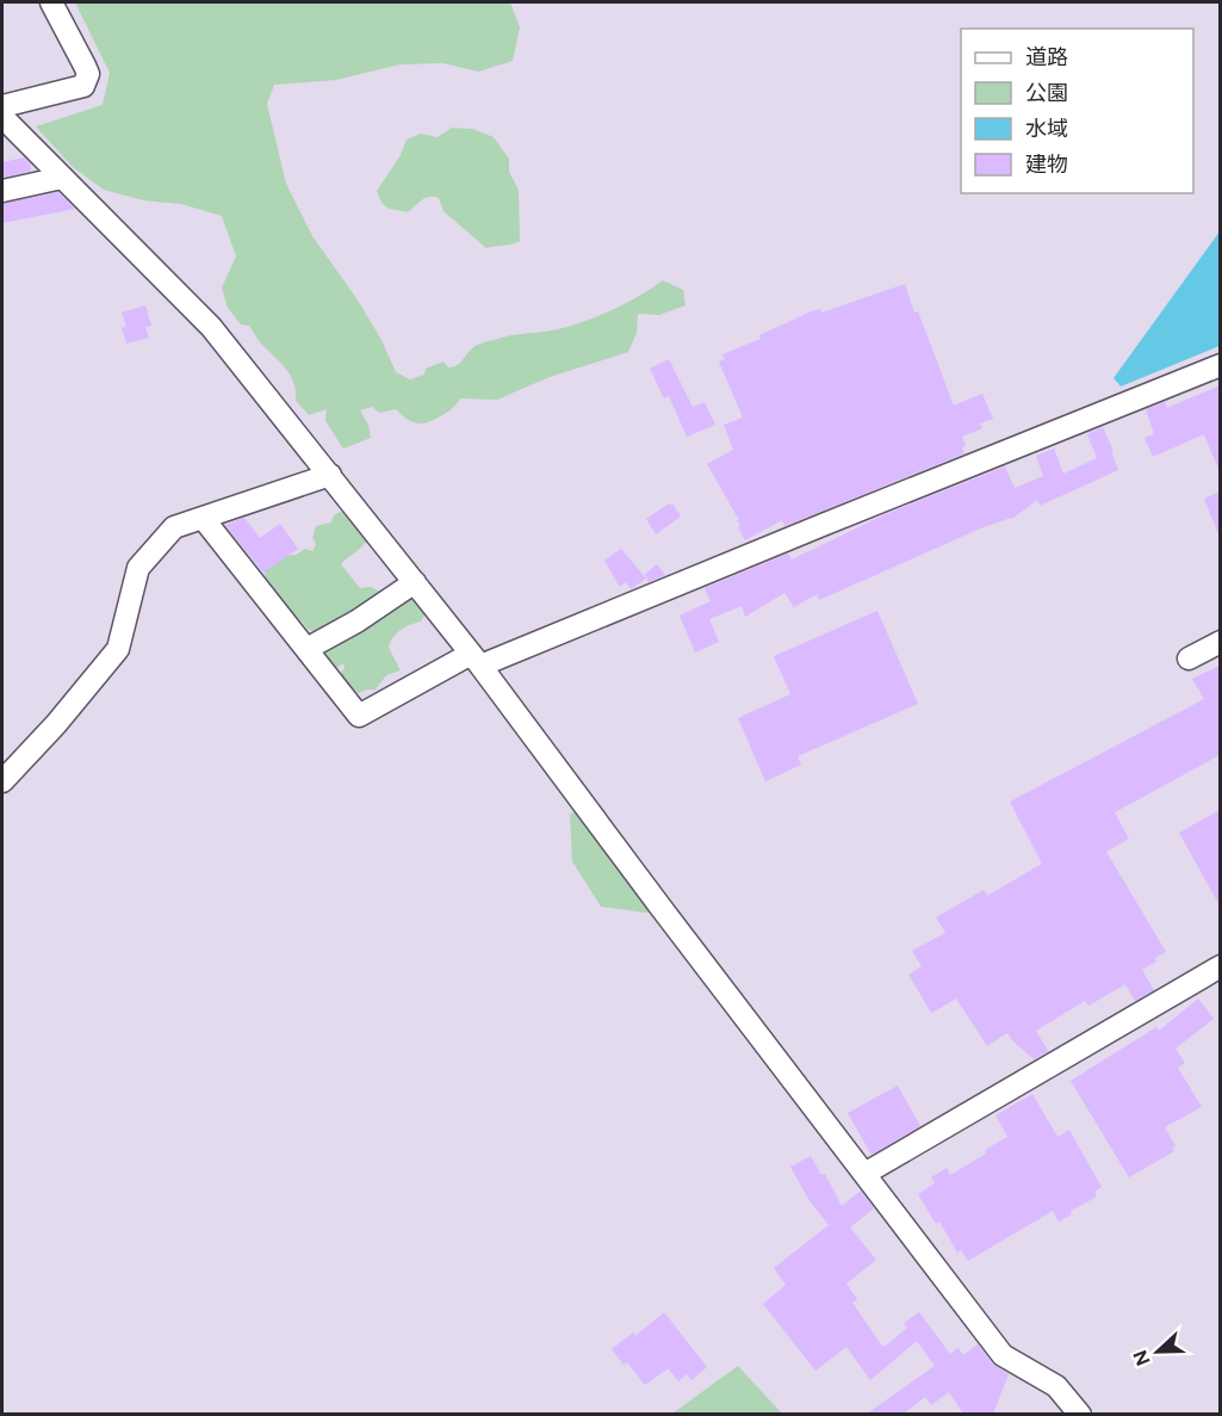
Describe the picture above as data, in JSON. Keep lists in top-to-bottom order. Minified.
{"legend":["道路","公園","水域","建物"],"north":"left"}
